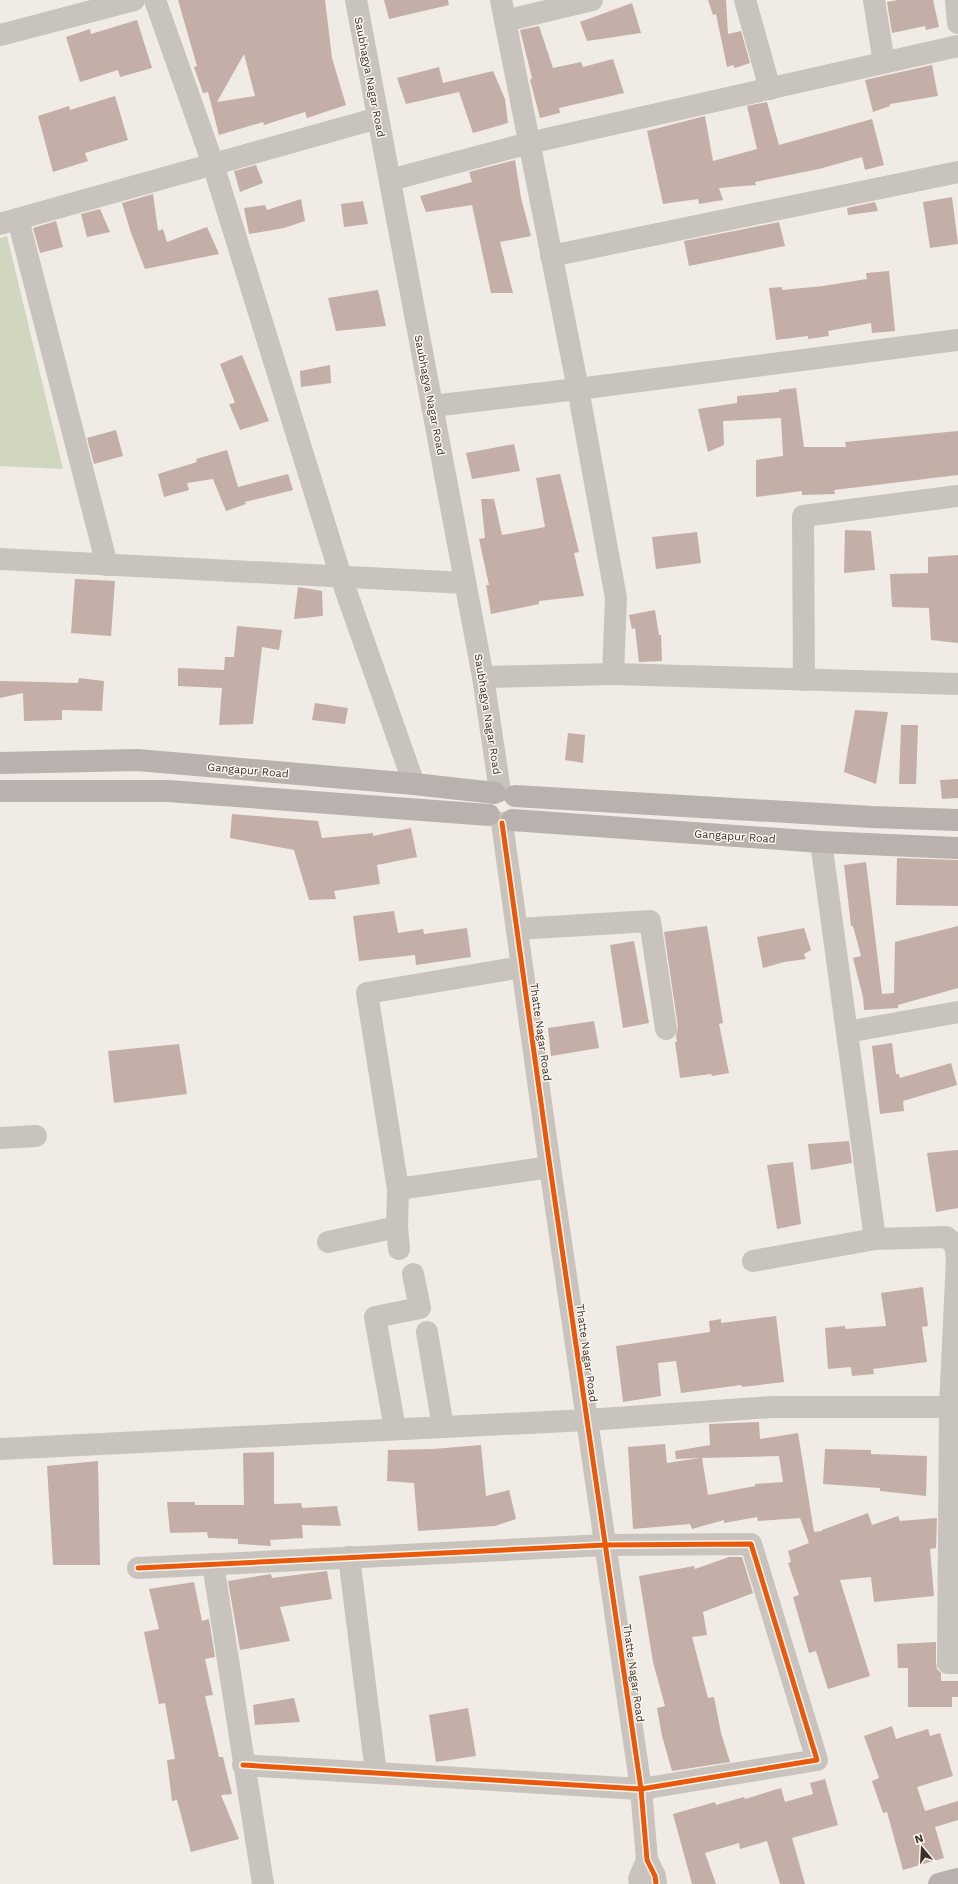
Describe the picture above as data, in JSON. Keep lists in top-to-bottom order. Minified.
{"streets":{"main road":["Gangapur Road"],"street":["Saubhagya Nagar Road","Thatte Nagar Road"]},"crossings":[["Saubhagya Nagar Road","Gangapur Road"],["Gangapur Road","Thatte Nagar Road"]],"north":"top"}
